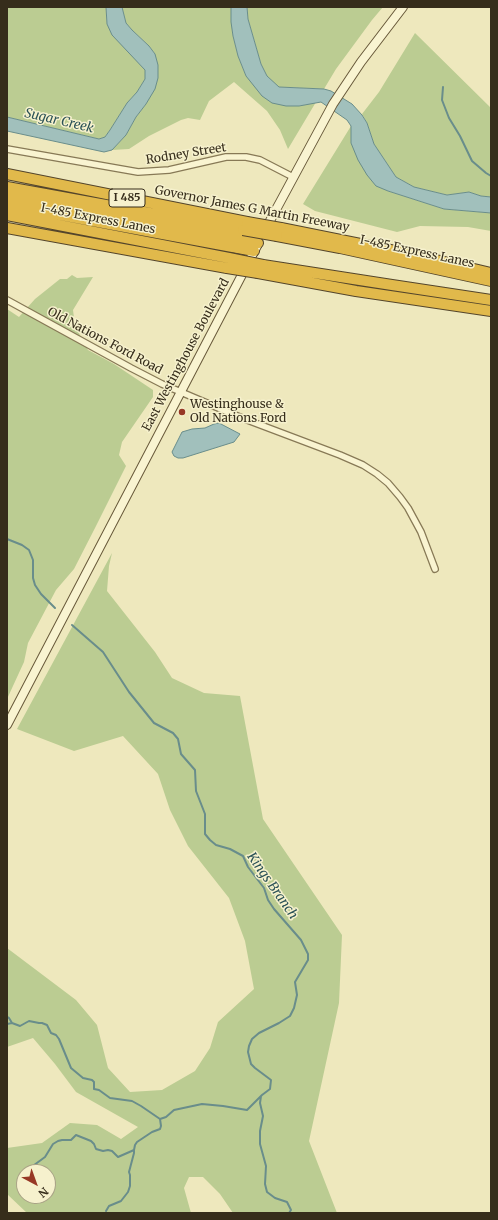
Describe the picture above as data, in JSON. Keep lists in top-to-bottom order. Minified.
{"streets":{"highway":["I 485","Governor James G Martin Freeway","I-485 Express Lanes"],"main road":["East Westinghouse Boulevard"],"street":["Rodney Street","Old Nations Ford Road"]},"crossings":[["Rodney Street","East Westinghouse Boulevard"],["Governor James G Martin Freeway","I-485 Express Lanes"],["Old Nations Ford Road","East Westinghouse Boulevard"]],"water":["Sugar Creek","Kings Branch"],"places":["Westinghouse & Old Nations Ford"],"north":"bottom right"}
